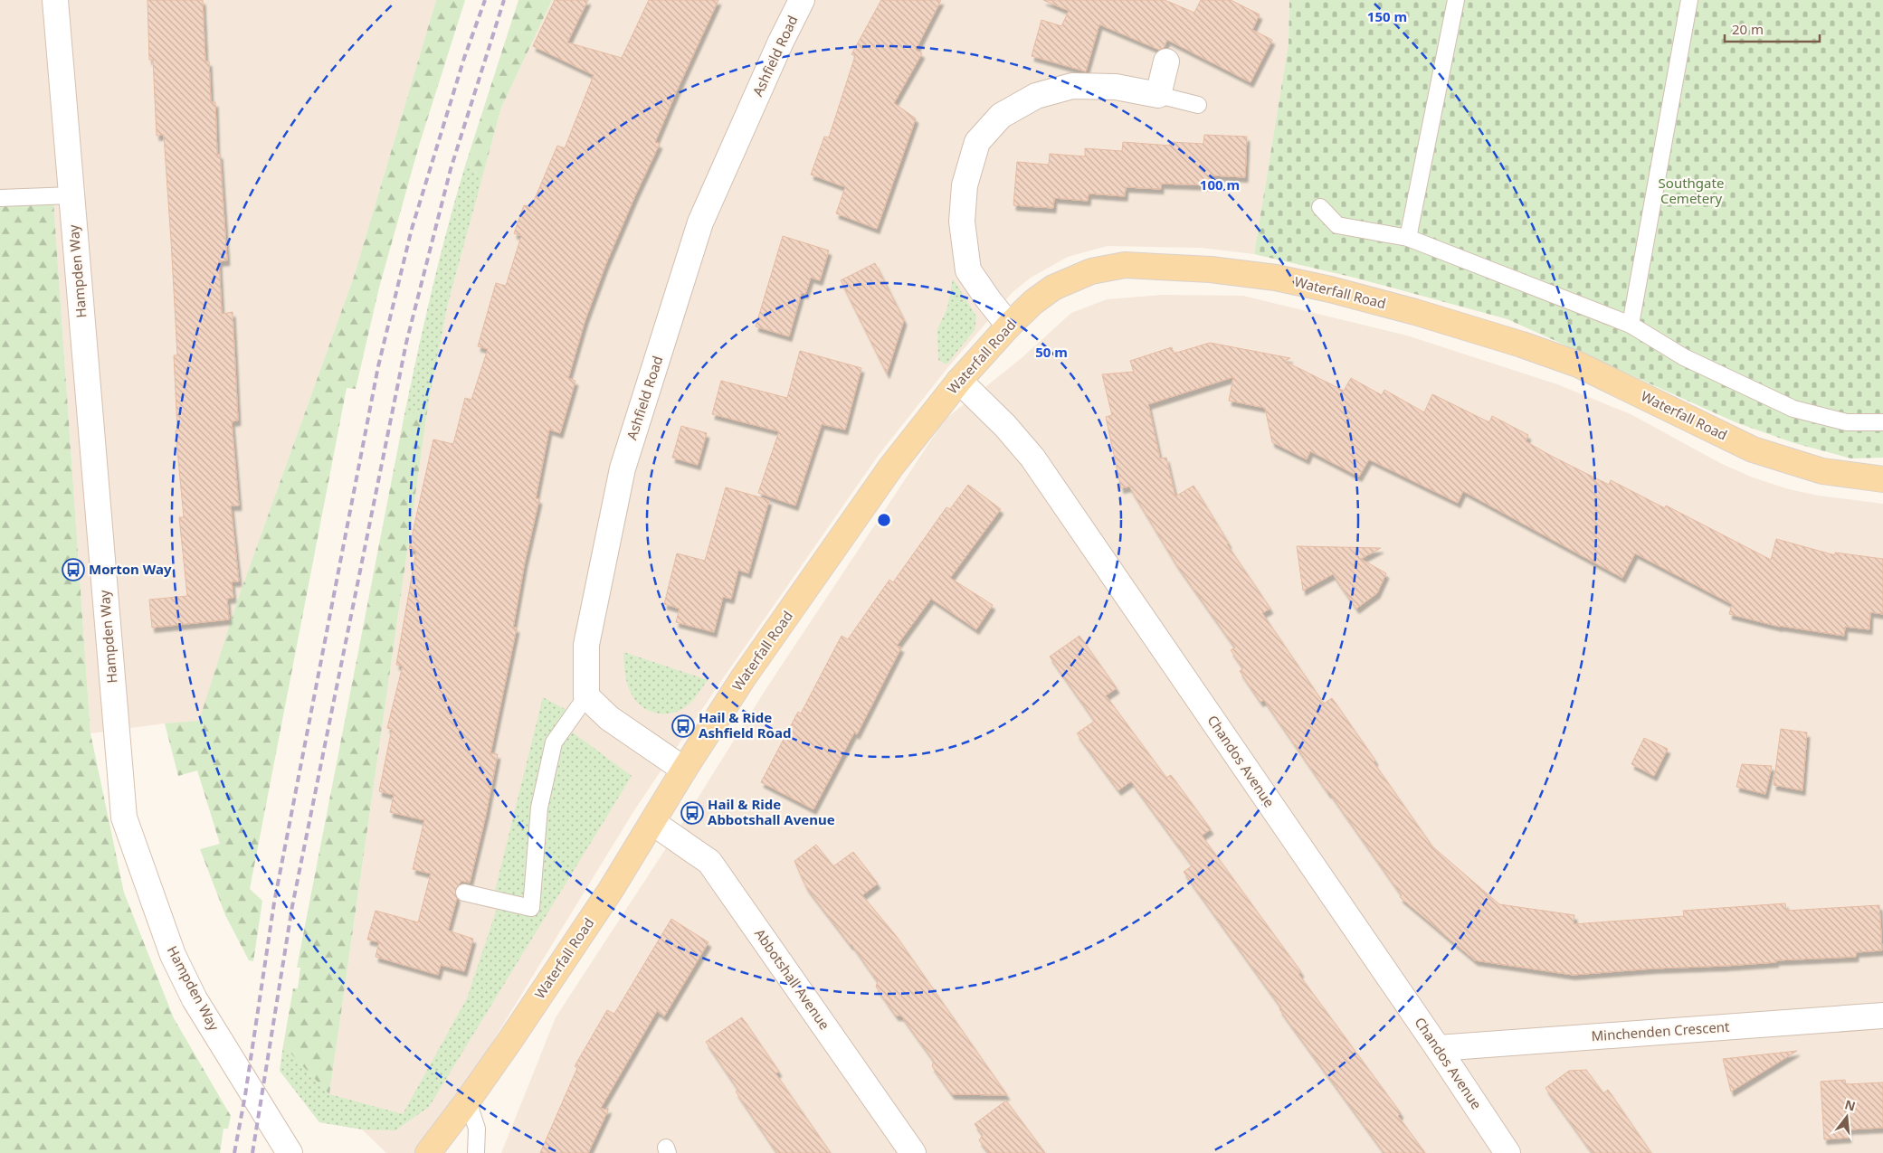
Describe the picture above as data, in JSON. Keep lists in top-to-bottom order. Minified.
{"streets":{"main road":["Waterfall Road"],"street":["Ashfield Road","Hampden Way","Chandos Avenue","Abbotshall Avenue","Minchenden Crescent"]},"crossings":[["Waterfall Road","Chandos Avenue"],["Waterfall Road","Abbotshall Avenue"],["Chandos Avenue","Minchenden Crescent"]],"parks":["Southgate Cemetery"],"places":{"bus stop":["Morton Way","Hail & Ride Ashfield Road","Hail & Ride Abbotshall Avenue"]},"scale_bar":"20 m","north":"top","rings":["150 m","100 m","50 m"]}
